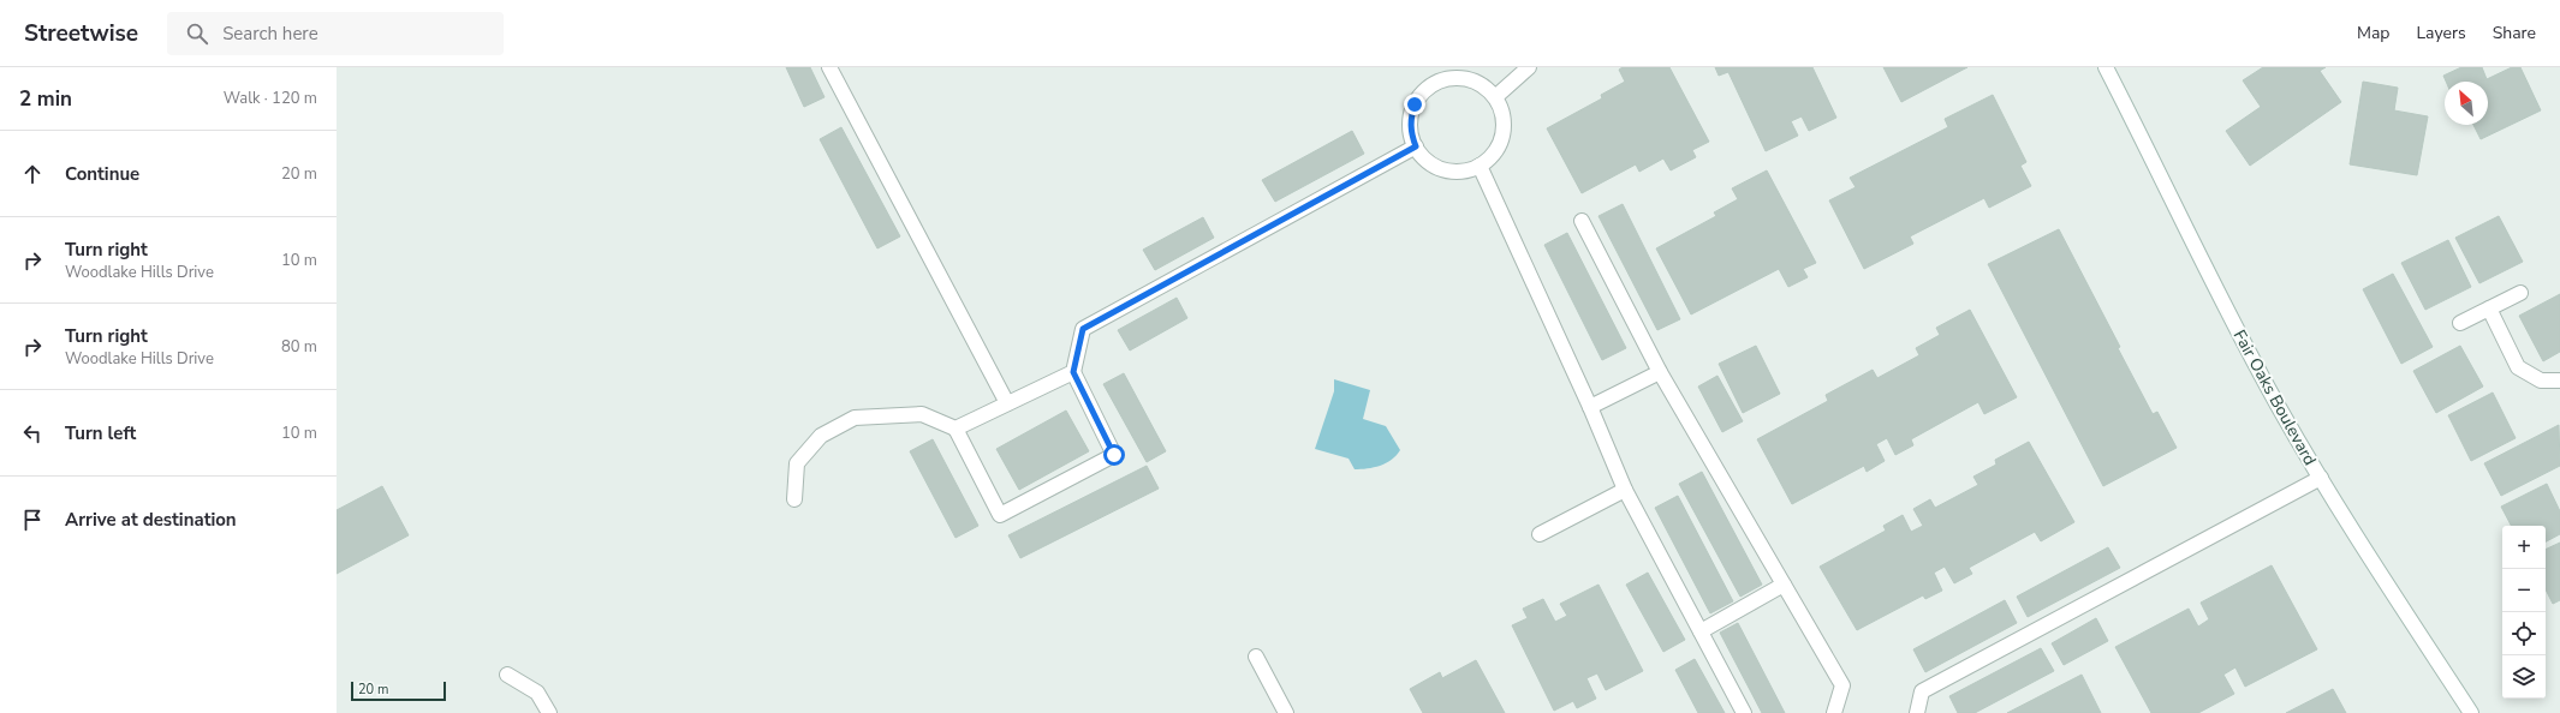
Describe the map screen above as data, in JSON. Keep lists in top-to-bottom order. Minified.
{"streets":{"street":["Fair Oaks Boulevard"]},"scale_bar":"20 m","north":"top left","page":{"header":"Streetwise","search":"Search here","nav":["Map","Layers","Share"],"heading":["2 min","Walk · 120 m"],"list":[["Continue","20 m"],["Turn right","Woodlake Hills Drive","10 m"],["Turn right","Woodlake Hills Drive","80 m"],["Turn left","10 m"],"Arrive at destination"],"map_buttons":["+","−"],"scale":"20 m"}}
